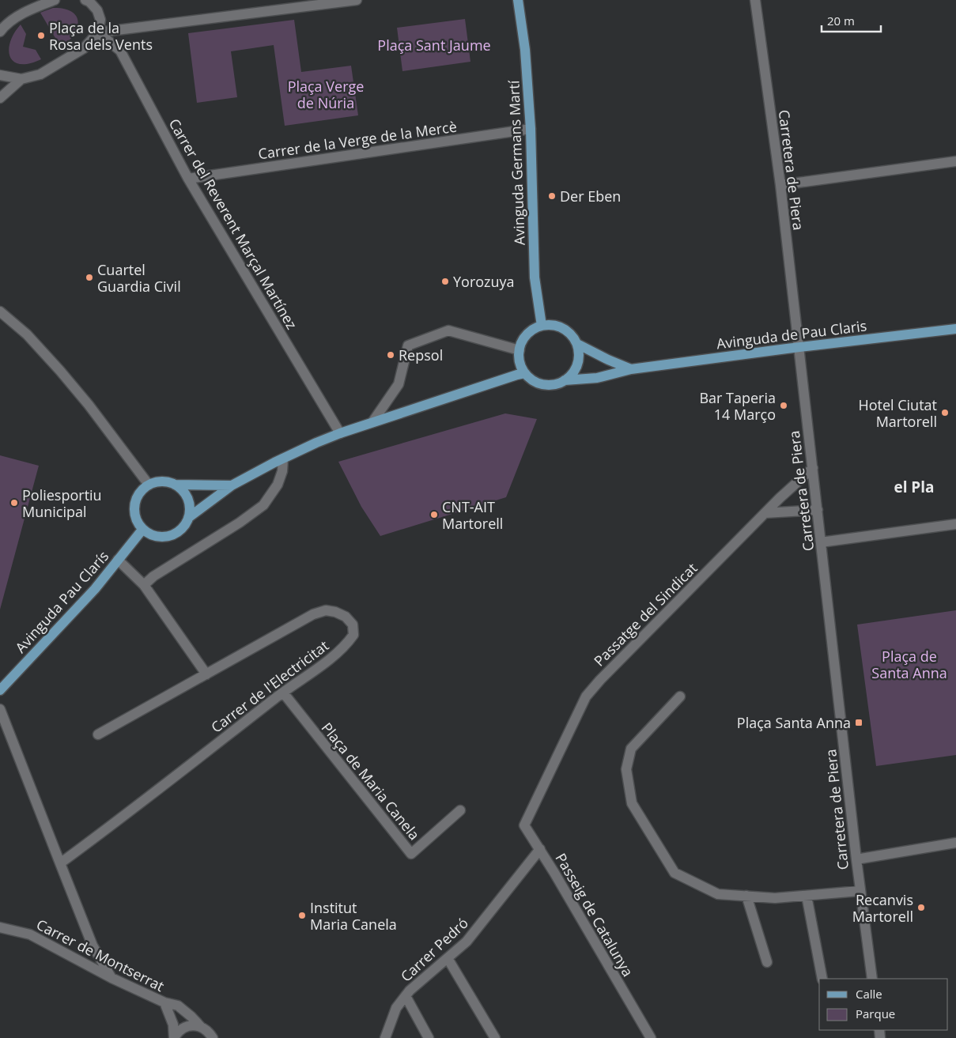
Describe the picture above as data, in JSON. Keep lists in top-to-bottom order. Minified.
{"streets":{"main road":["Avinguda Germans Martí","Avinguda de Pau Claris","Avinguda Pau Clarís"],"street":["Carrer de la Verge de la Mercè","Carretera de Piera","Carrer del Reverent Marçal Martínez","Passatge del Sindicat","Carrer de l'Electricitat","Plaça de Maria Canela","Passeig de Catalunya","Carrer Pedró","Carrer de Montserrat"]},"crossings":[["Carrer de la Verge de la Mercè","Avinguda Germans Martí"],["Carrer de la Verge de la Mercè","Carrer del Reverent Marçal Martínez"],["Avinguda Germans Martí","Avinguda de Pau Claris"],["Carretera de Piera","Avinguda de Pau Claris"],["Carretera de Piera","Passatge del Sindicat"],["Passatge del Sindicat","Passeig de Catalunya"],["Carrer de l'Electricitat","Plaça de Maria Canela"],["Passeig de Catalunya","Carrer Pedró"]],"districts":["el Pla"],"parks":["Plaça Sant Jaume","Plaça Verge de Núria","Plaça de Santa Anna"],"places":{"other":["Plaça de la Rosa dels Vents","Der Eben","Cuartel Guardia Civil","Yorozuya","Repsol","Bar Taperia 14 Março","Hotel Ciutat Martorell","Poliesportiu Municipal","CNT-AIT Martorell","Recanvis Martorell","Institut Maria Canela"],"transit":["Plaça Santa Anna"]},"legend":["Calle","Parque"],"scale_bar":"20 m"}
